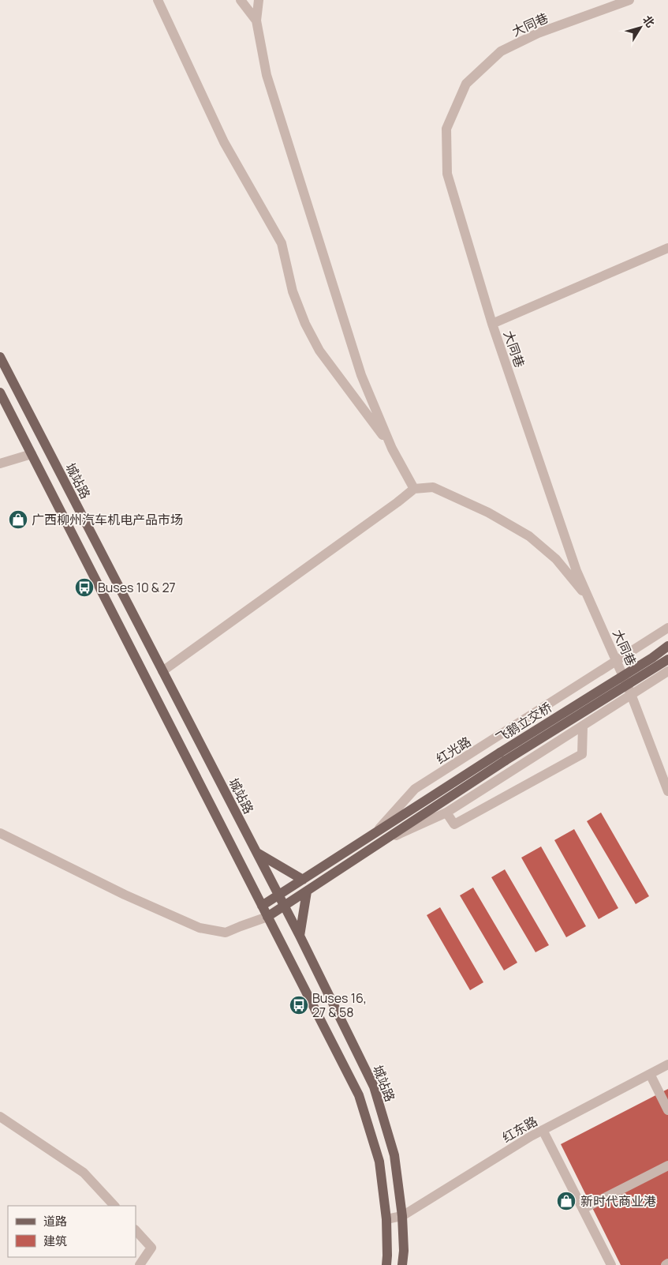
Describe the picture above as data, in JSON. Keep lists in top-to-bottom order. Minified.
{"streets":{"main road":["城站路","飞鹅立交桥","红光路"],"street":["大同巷","红东路"]},"crossings":[["大同巷","红光路"],["城站路","红光路"],["城站路","红东路"],["飞鹅立交桥","红光路"]],"places":{"shop":["广西柳州汽车机电产品市场","新时代商业港"],"bus stop":["Buses 10 & 27","Buses 16, 27 & 58"]},"legend":["道路","建筑"],"north":"top right"}
